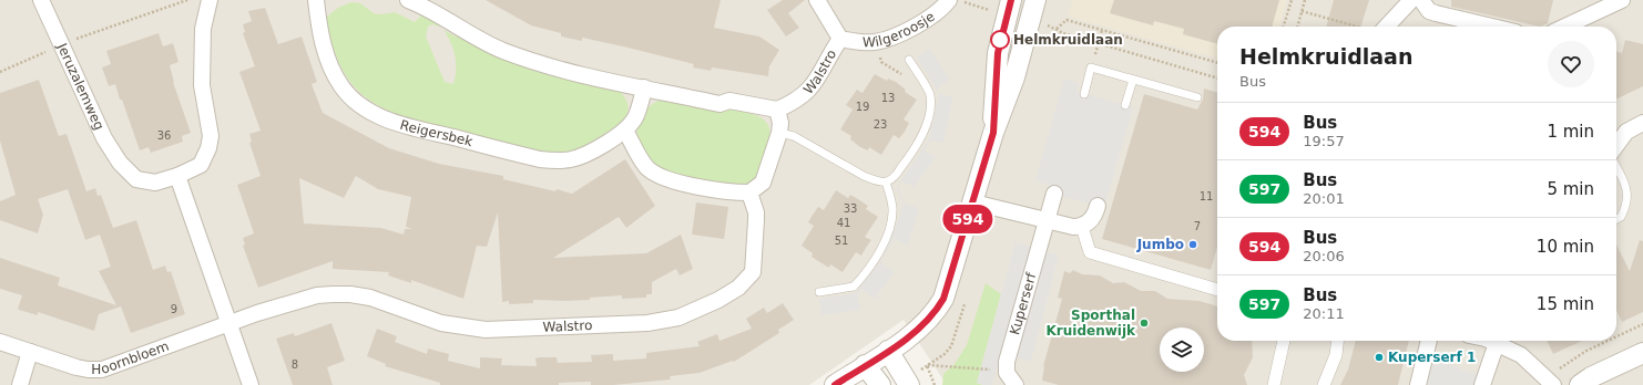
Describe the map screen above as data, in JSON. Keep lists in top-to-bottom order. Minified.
{"streets":{"street":["Wilgeroosje","Walstro","Jeruzalemweg","Reigersbek","Kuperserf","Hoornbloem"]},"crossings":[["Wilgeroosje","Walstro"],["Walstro","Hoornbloem"]],"places":["Helmkruidlaan","Jumbo","Sporthal Kruidenwijk","Kuperserf 1"],"lines":["bus line 594"],"house_numbers":["13","19","23","36","11","33","41","7","51","9","8"],"page":{"on_map":"594","heading":["Helmkruidlaan","Bus"],"list":[{"mark":"594","name":"Bus","note":"19:57","value":"1 min"},{"mark":"597","name":"Bus","note":"20:01","value":"5 min"},{"mark":"594","name":"Bus","note":"20:06","value":"10 min"},{"mark":"597","name":"Bus","note":"20:11","value":"15 min"}]}}
